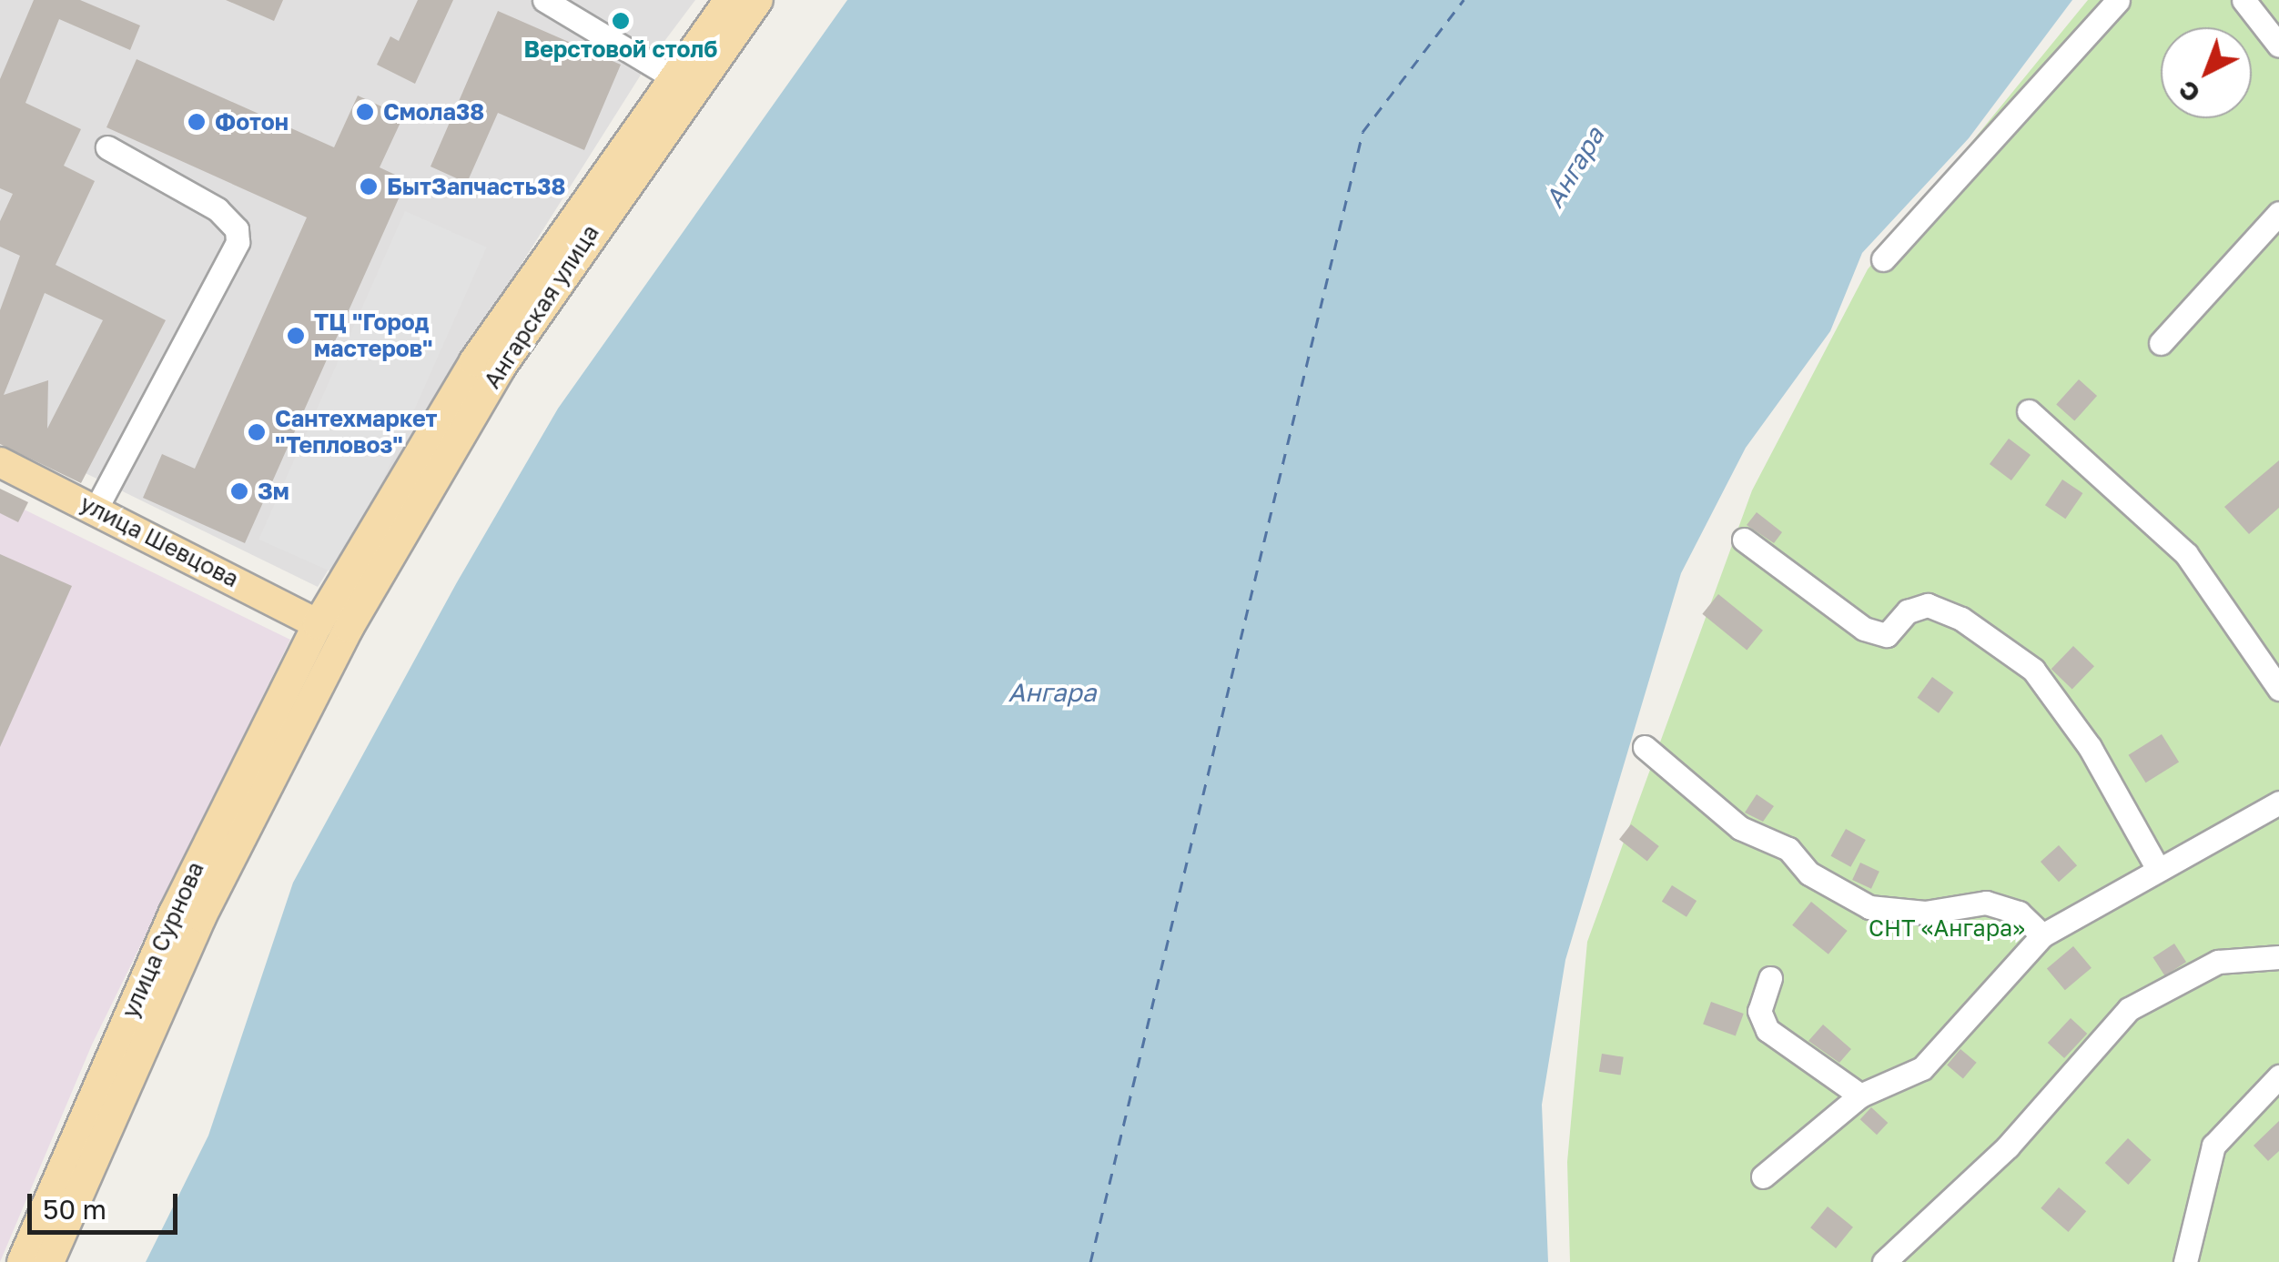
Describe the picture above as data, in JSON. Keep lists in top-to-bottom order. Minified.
{"streets":{"main road":["Ангарская улица","улица Шевцова","улица Сурнова"]},"crossings":[["Ангарская улица","улица Шевцова"],["Ангарская улица","улица Сурнова"],["улица Шевцова","улица Сурнова"]],"water":["Ангара"],"parks":["СНТ «Ангара»"],"places":["Верстовой столб","Смола38","Фотон","БытЗапчасть38","ТЦ \"Город мастеров\"","Сантехмаркет \"Тепловоз\"","Зм"],"scale_bar":"50 m","north":"bottom left"}
